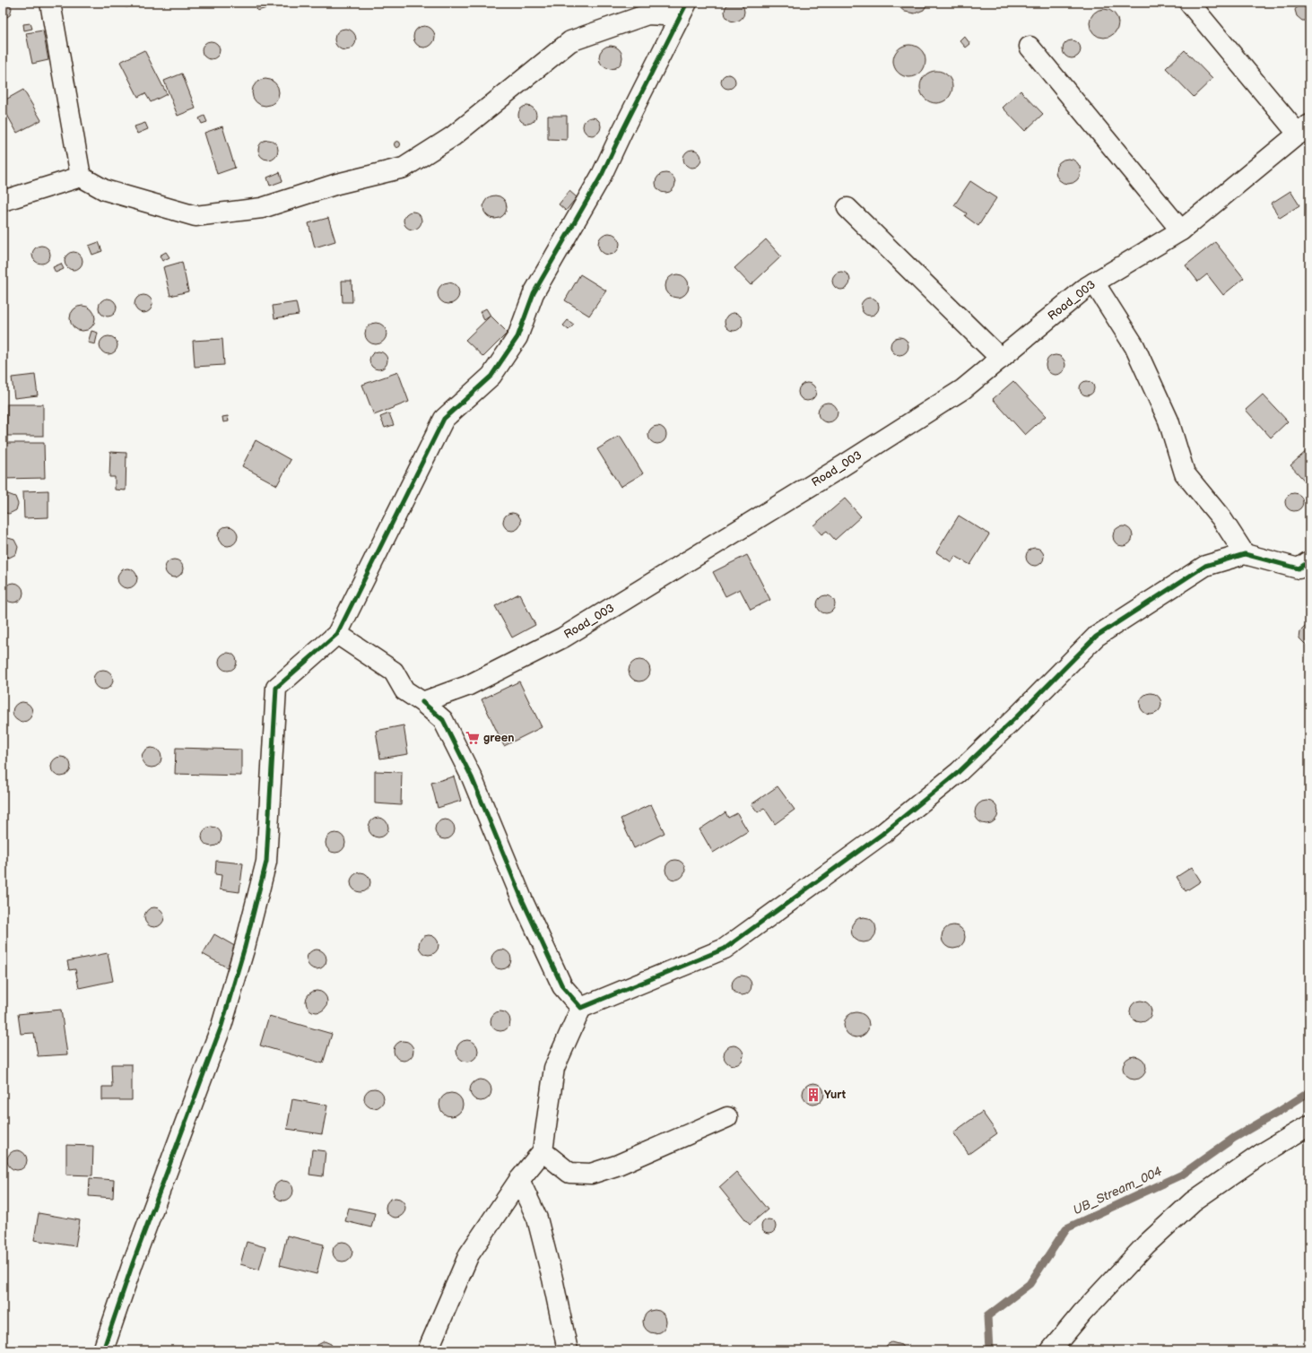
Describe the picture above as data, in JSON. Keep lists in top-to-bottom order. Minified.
{"streets":{"street":["Road_003"]},"water":["UB_Stream_004"],"places":{"supermarket":["green"],"building":["Yurt"]}}
